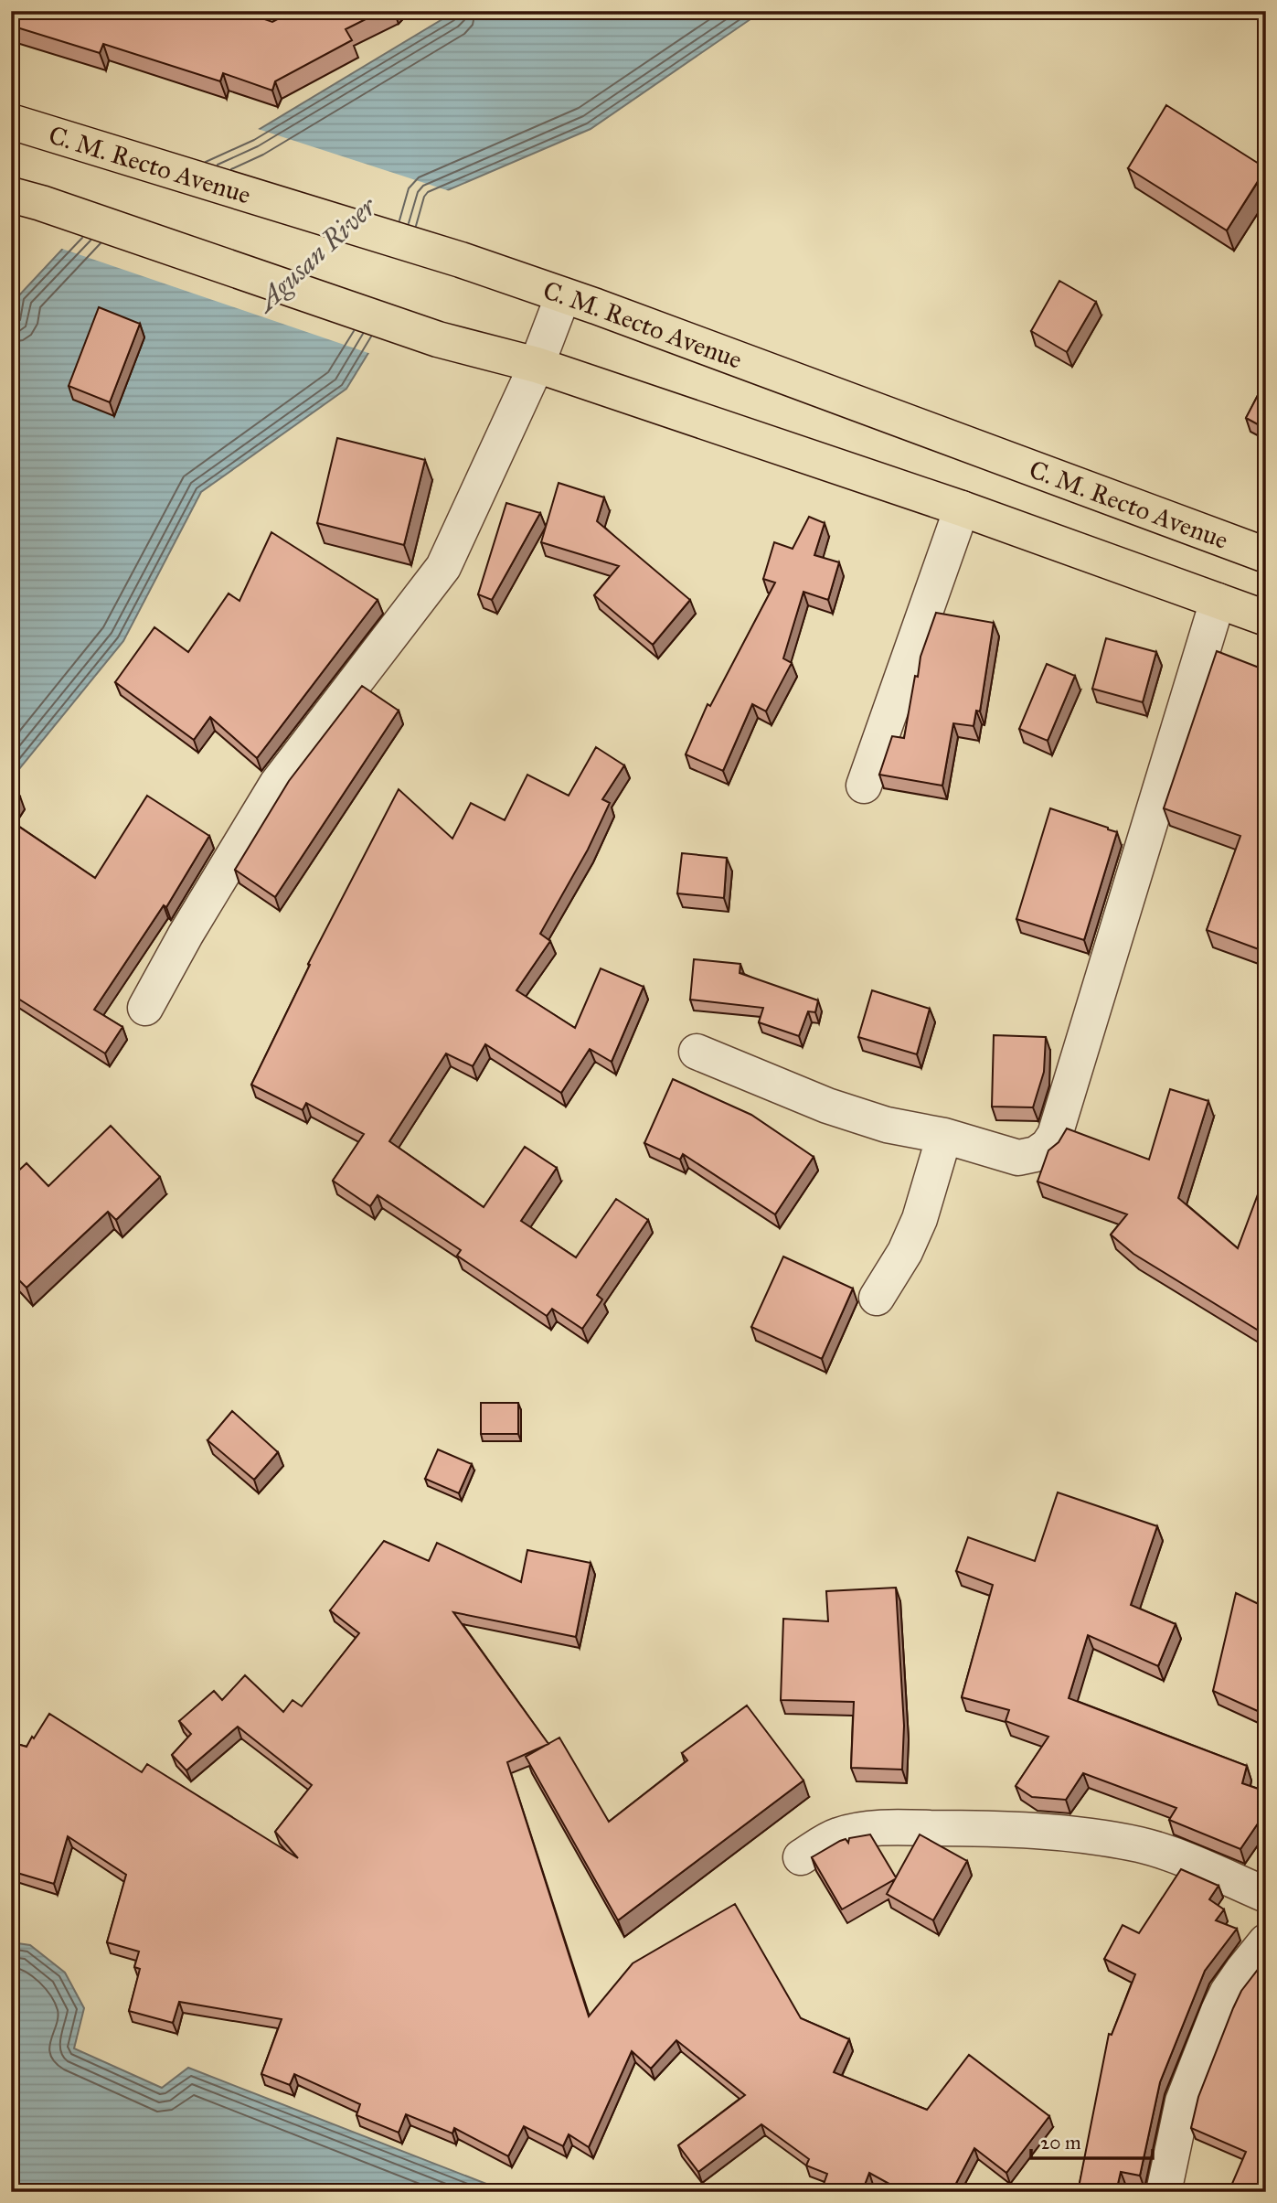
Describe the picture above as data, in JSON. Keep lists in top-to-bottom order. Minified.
{"streets":{"highway":["C. M. Recto Avenue"]},"water":["Agusan River"],"scale_bar":"20 m"}
